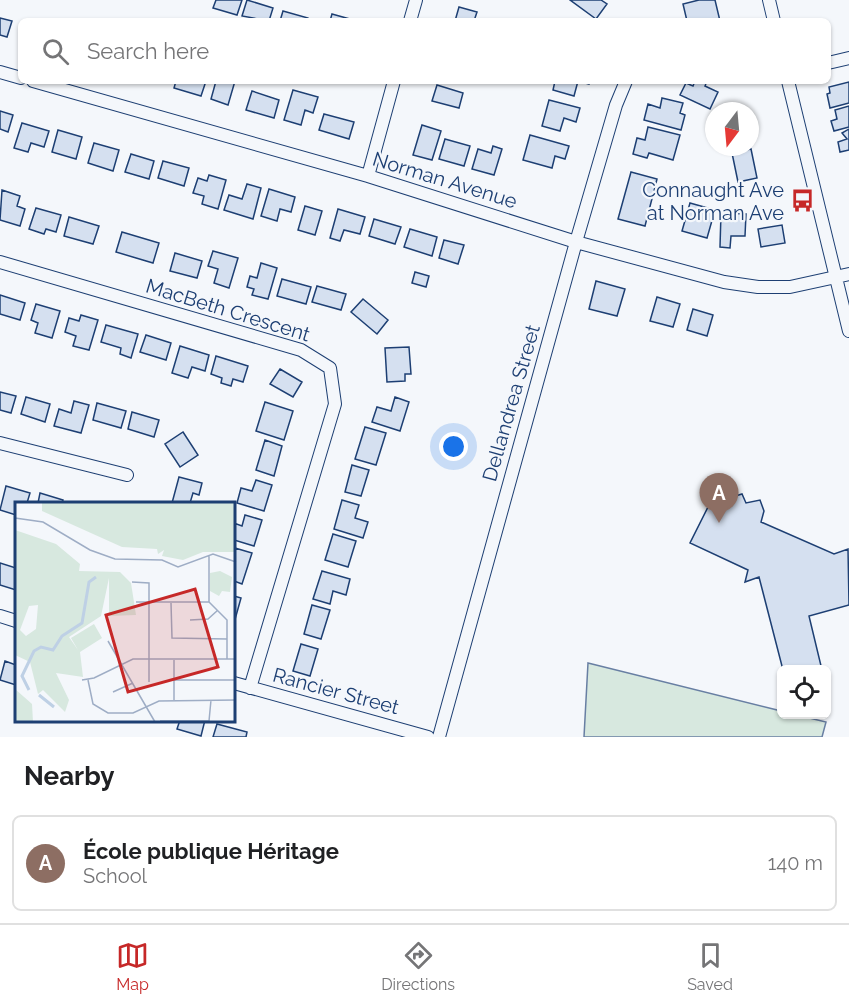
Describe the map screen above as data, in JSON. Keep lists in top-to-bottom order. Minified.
{"streets":{"street":["Norman Avenue","MacBeth Crescent","Dellandrea Street","Rancier Street"]},"crossings":[["Norman Avenue","Dellandrea Street"],["MacBeth Crescent","Rancier Street"]],"places":{"bus stop":["Connaught Ave at Norman Ave"]},"north":"bottom","page":{"search":"Search here","pins":"A","heading":"Nearby","list":[{"mark":"A","name":"École publique Héritage","note":"School","value":"140 m"}],"nav":["Map","Directions","Saved"]}}
